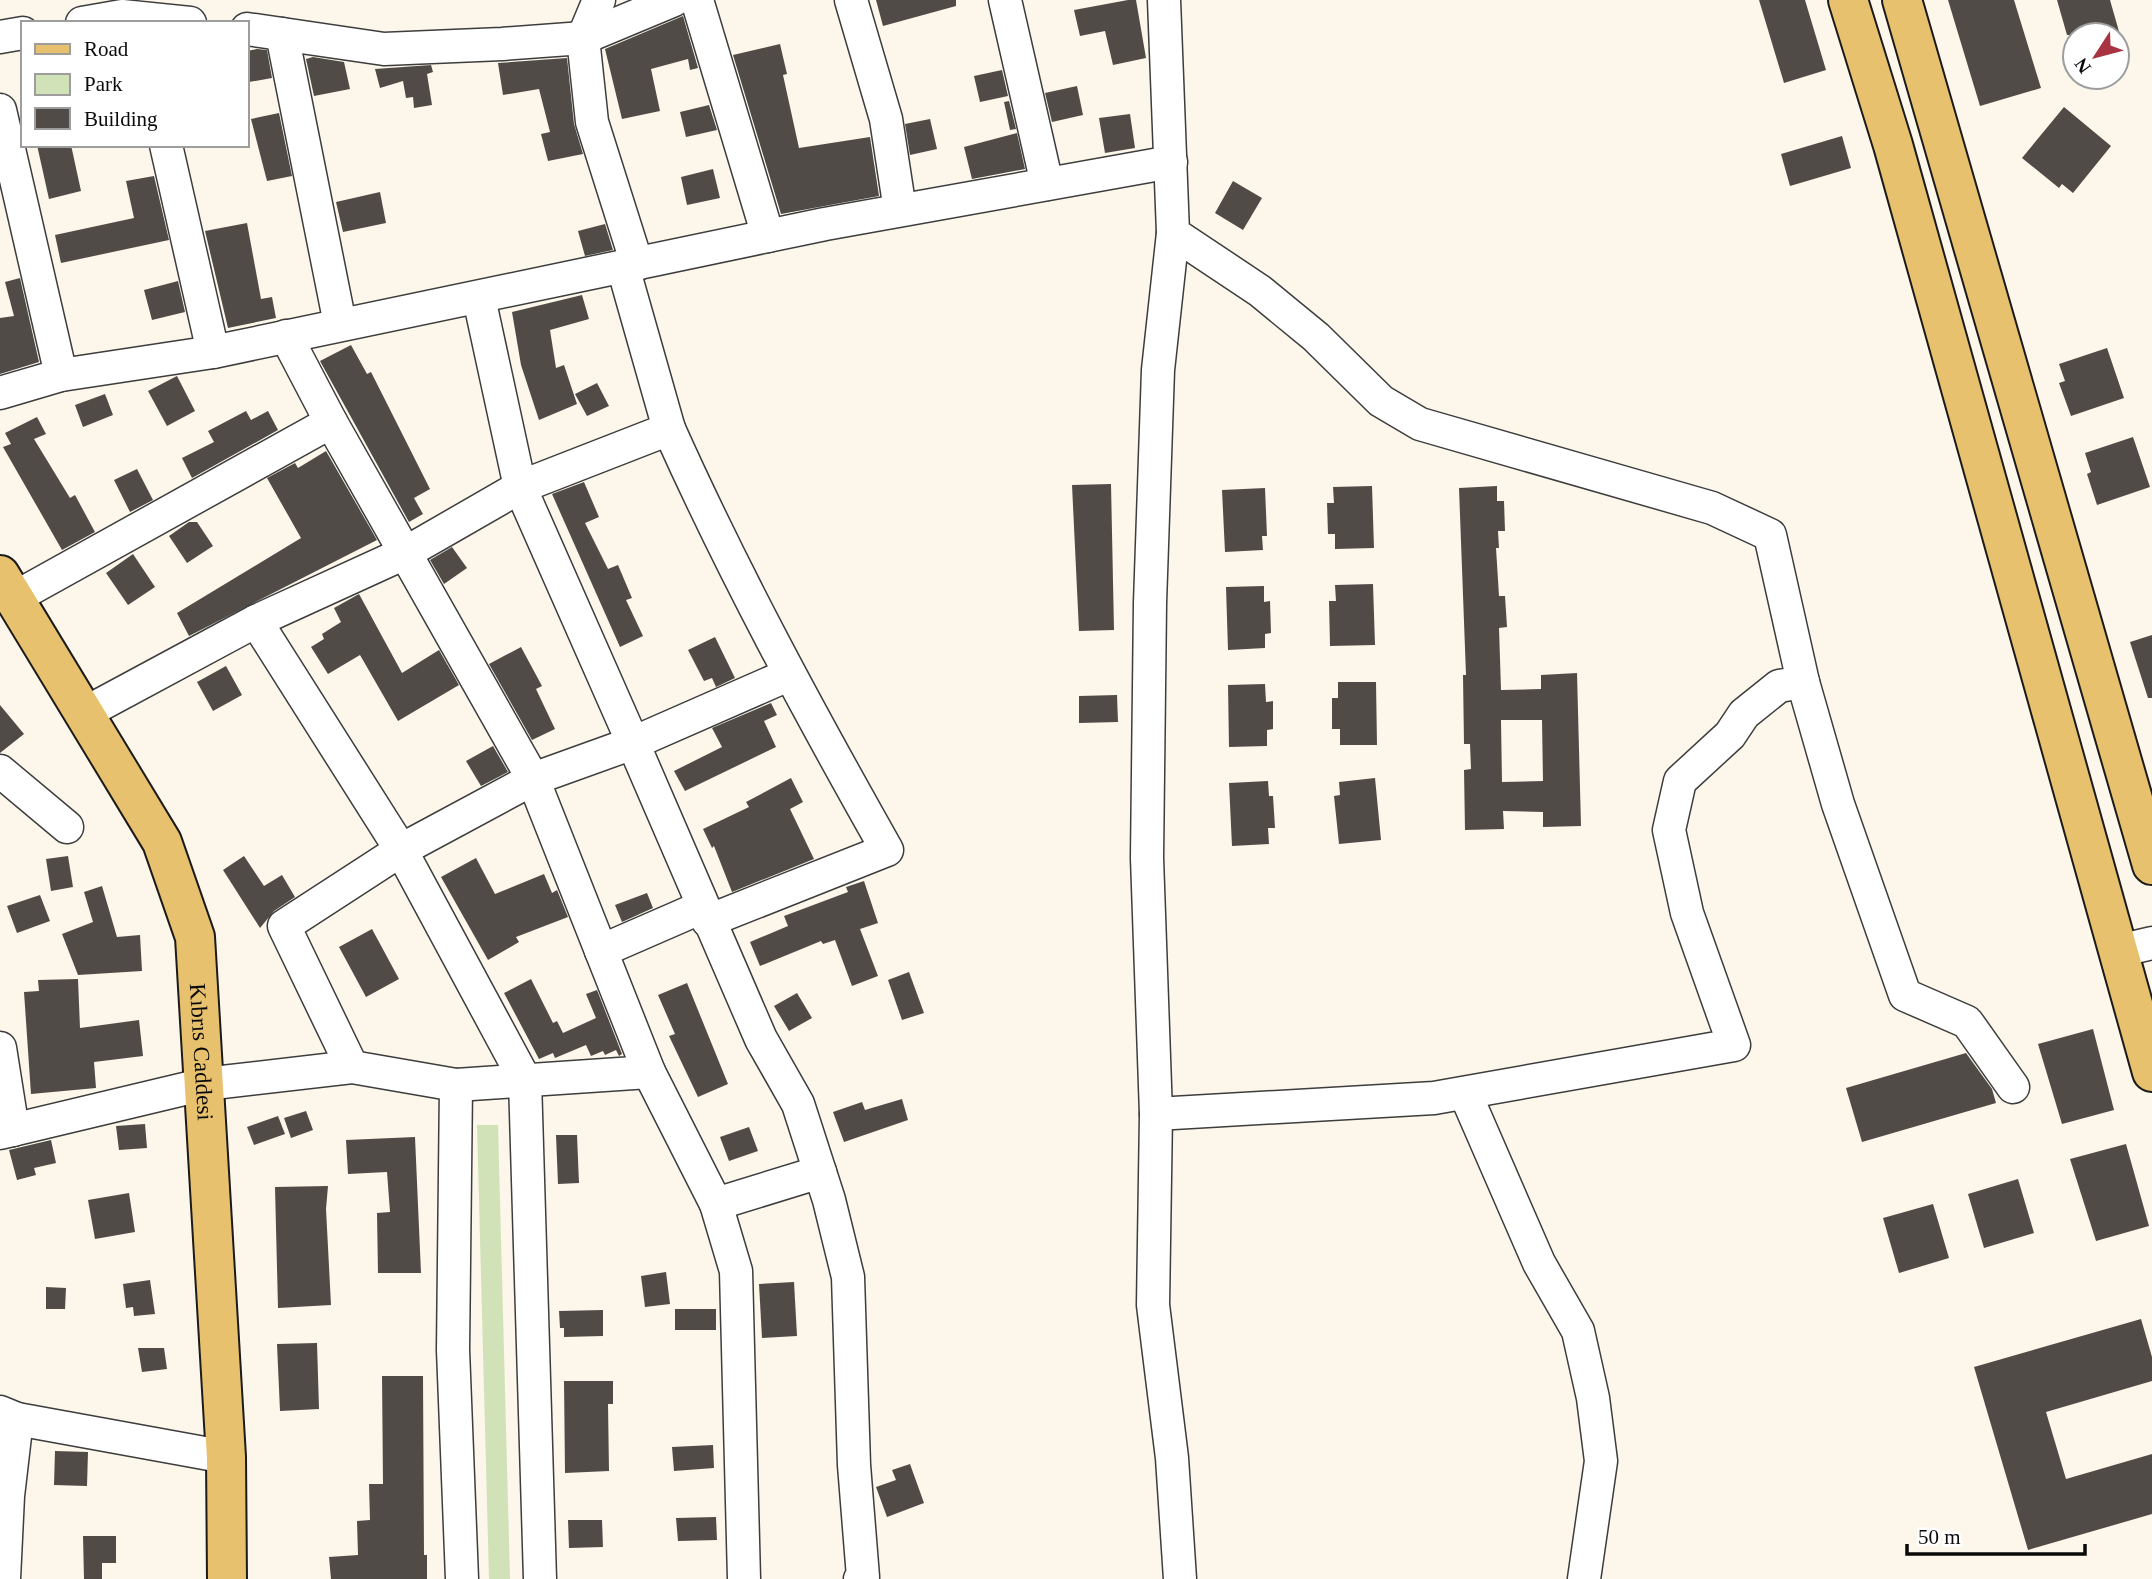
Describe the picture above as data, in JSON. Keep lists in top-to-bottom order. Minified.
{"streets":{"main road":["Kıbrıs Caddesi"]},"legend":["Road","Park","Building"],"scale_bar":"50 m","north":"bottom left"}
